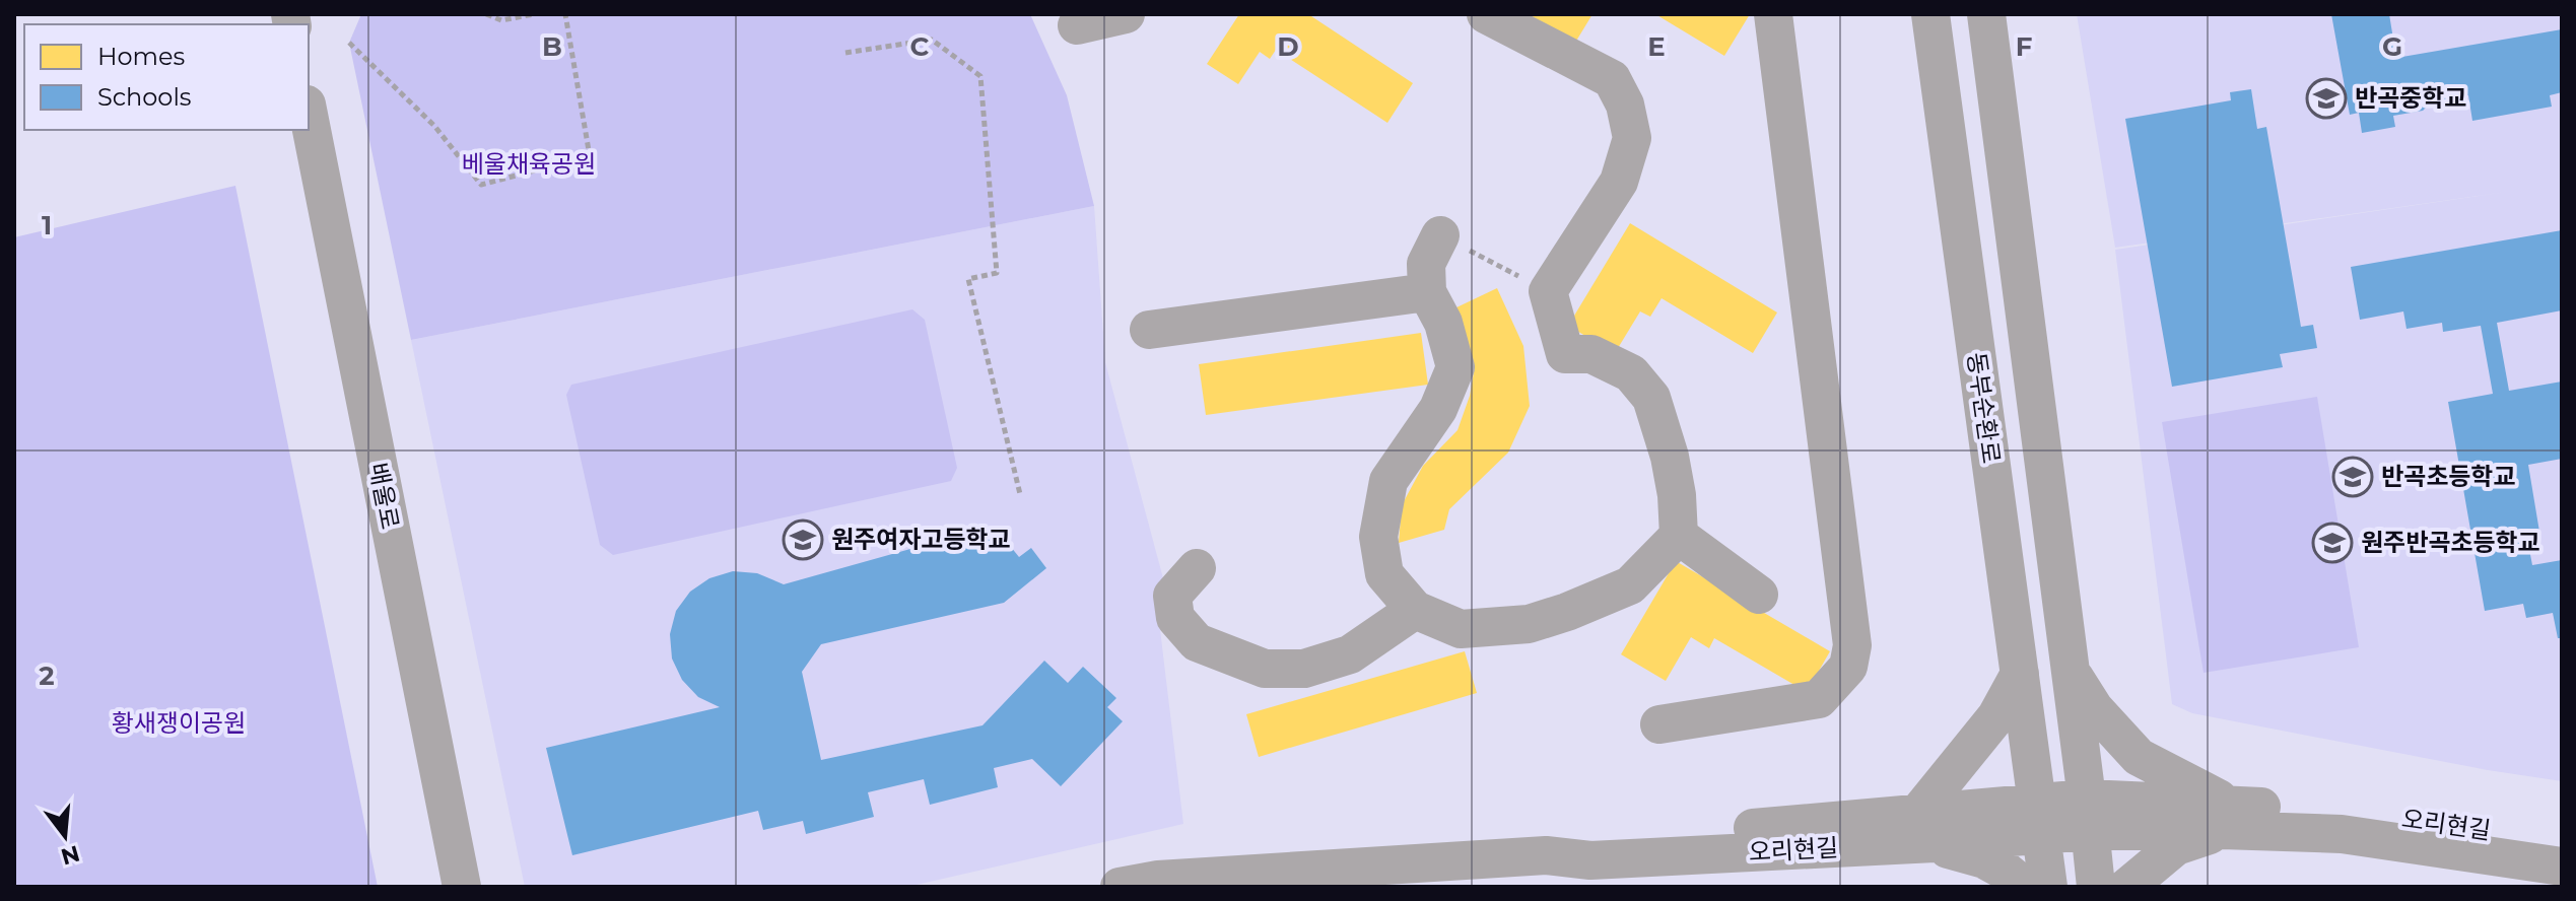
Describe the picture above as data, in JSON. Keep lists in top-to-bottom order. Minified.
{"streets":{"street":["동부순환로","배울로","오리현길"]},"crossings":[["동부순환로","오리현길"]],"parks":["베울채육공원","황새쟁이공원"],"places":{"school or university":["반곡중학교","반곡초등학교","원주여자고등학교","원주반곡초등학교"]},"legend":["Homes","Schools"],"north":"bottom","grid":{"columns":["B","C","D","E","F","G"],"rows":["1","2"]}}
